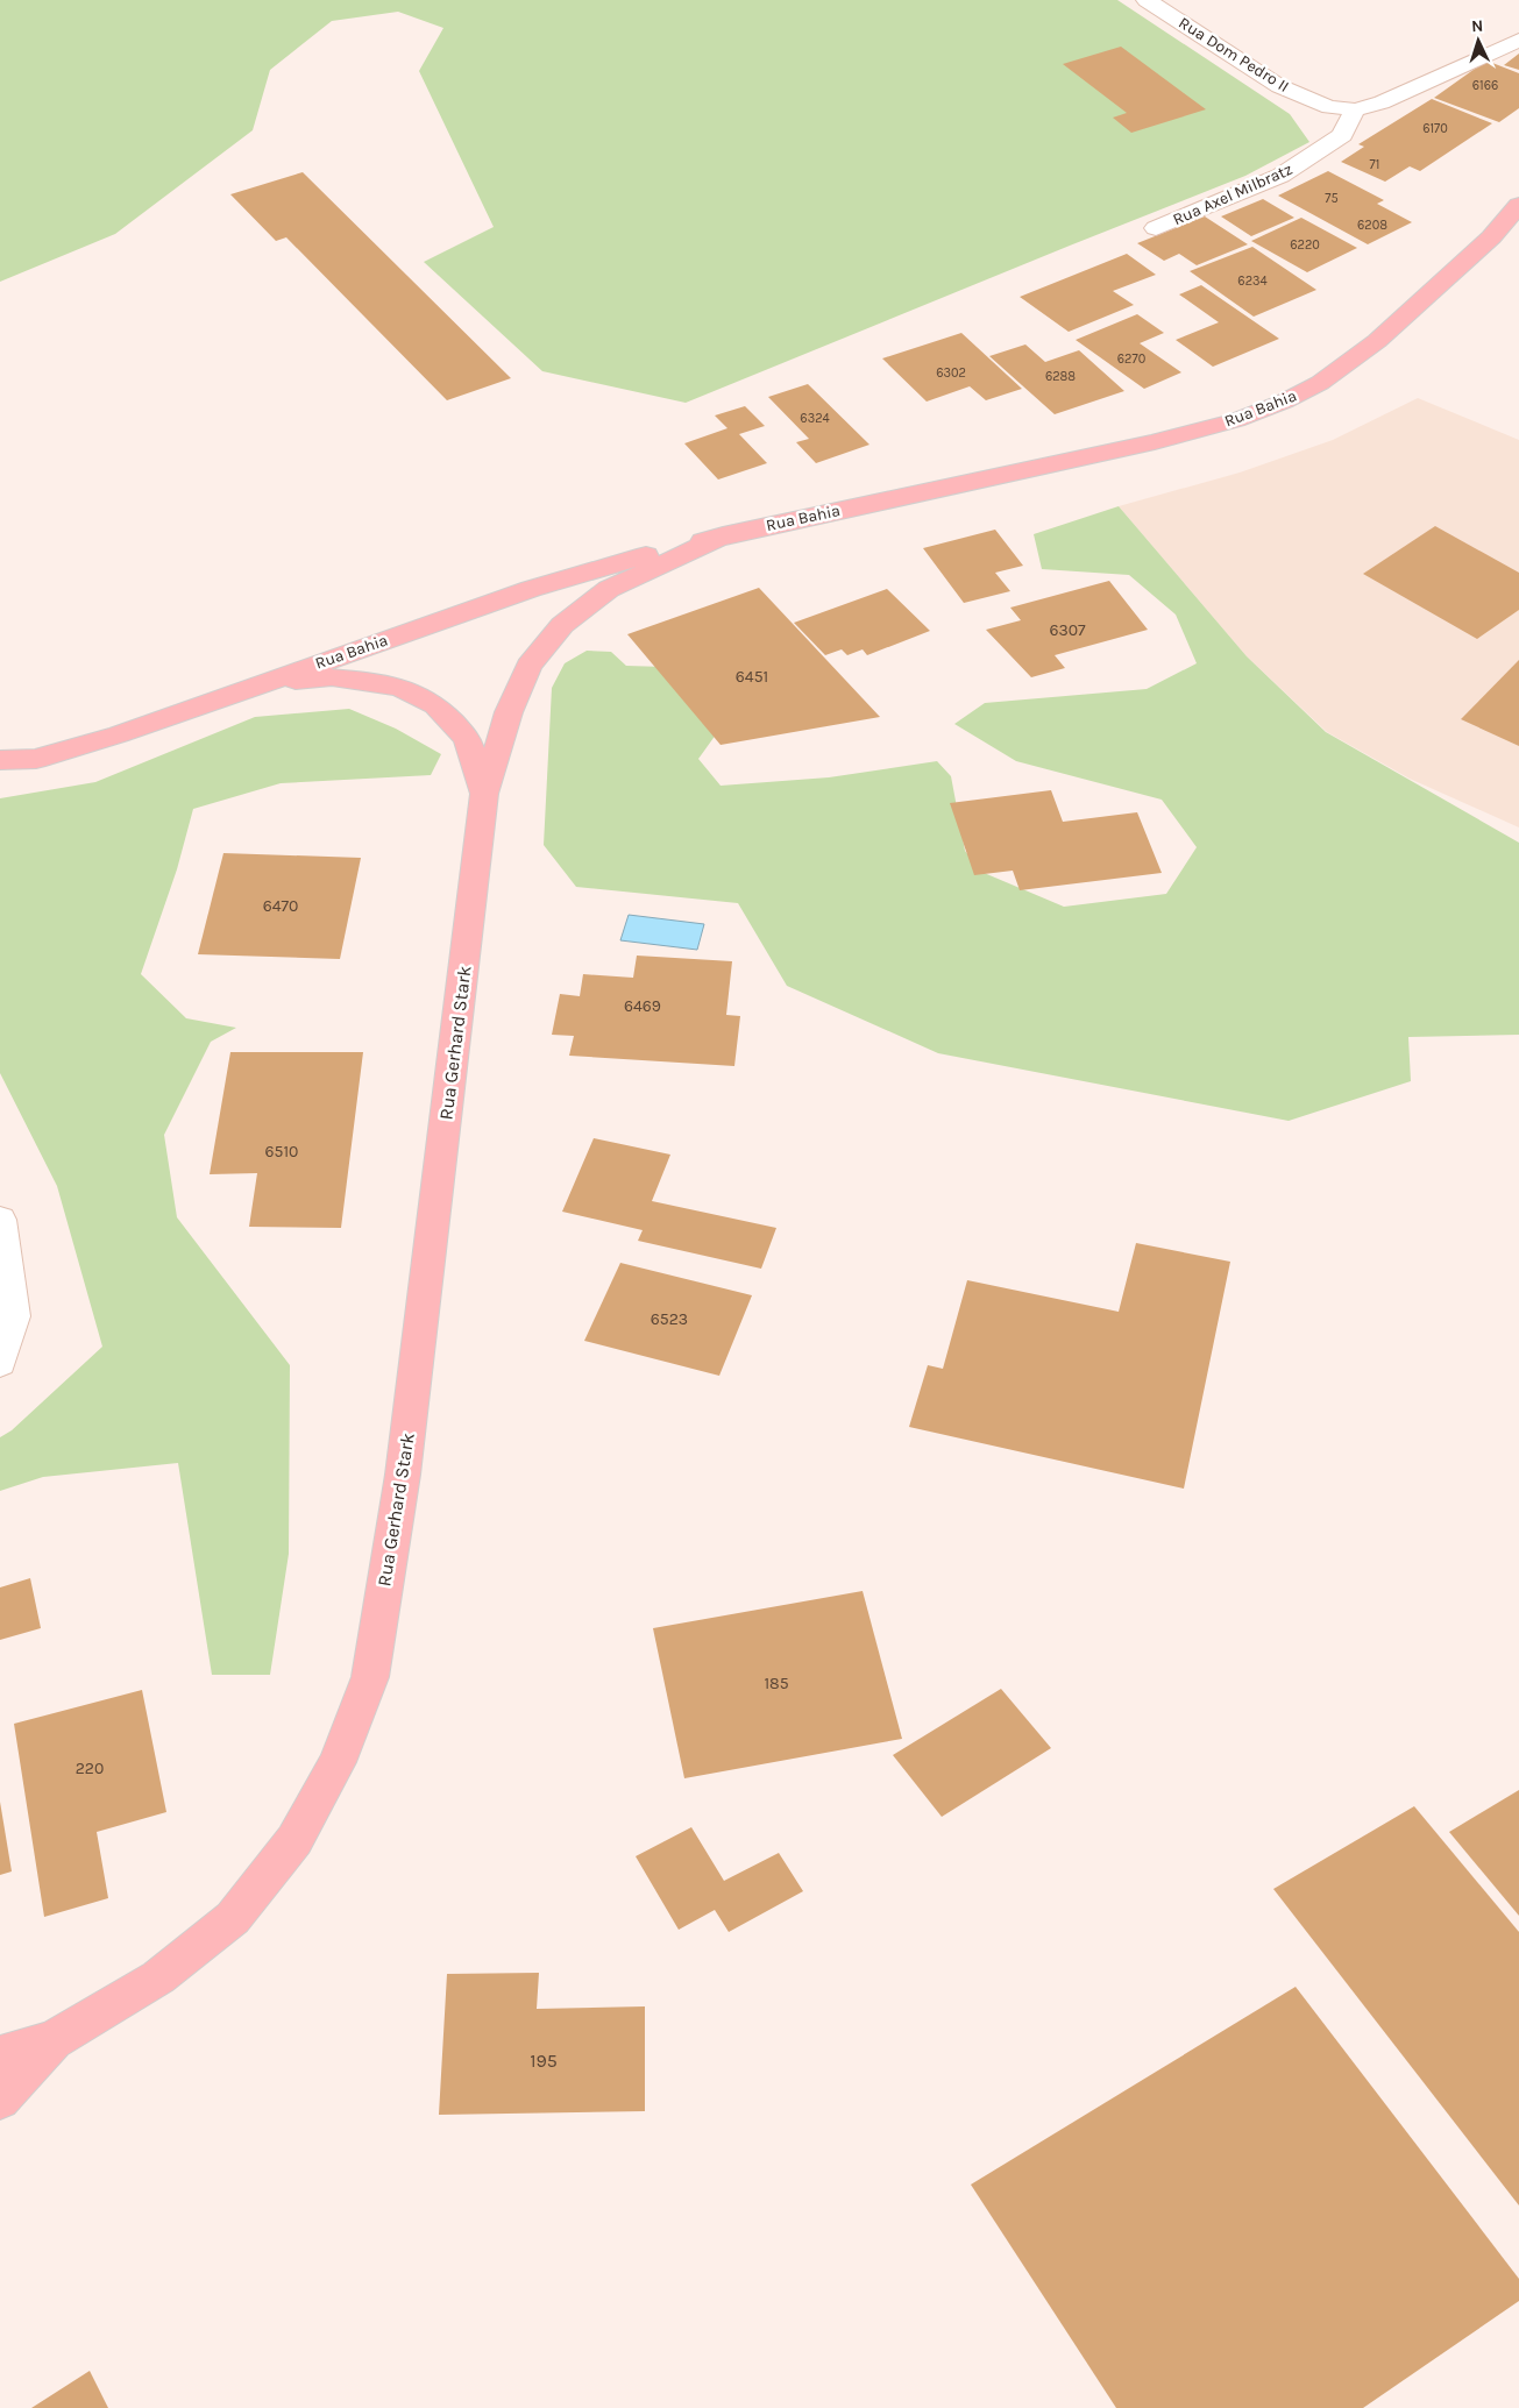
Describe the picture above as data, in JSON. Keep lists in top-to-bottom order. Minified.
{"streets":{"main road":["Rua Bahia","Rua Gerhard Stark"],"street":["Rua Dom Pedro II","Rua Axel Milbratz"]},"crossings":[["Rua Dom Pedro II","Rua Axel Milbratz"],["Rua Bahia","Rua Gerhard Stark"]],"house_numbers":["6166","6170","71","75","6208","6220","6234","6270","6302","6288","6324","6307","6451","6470","6469","6510","6523","185","220","195"],"north":"top"}
